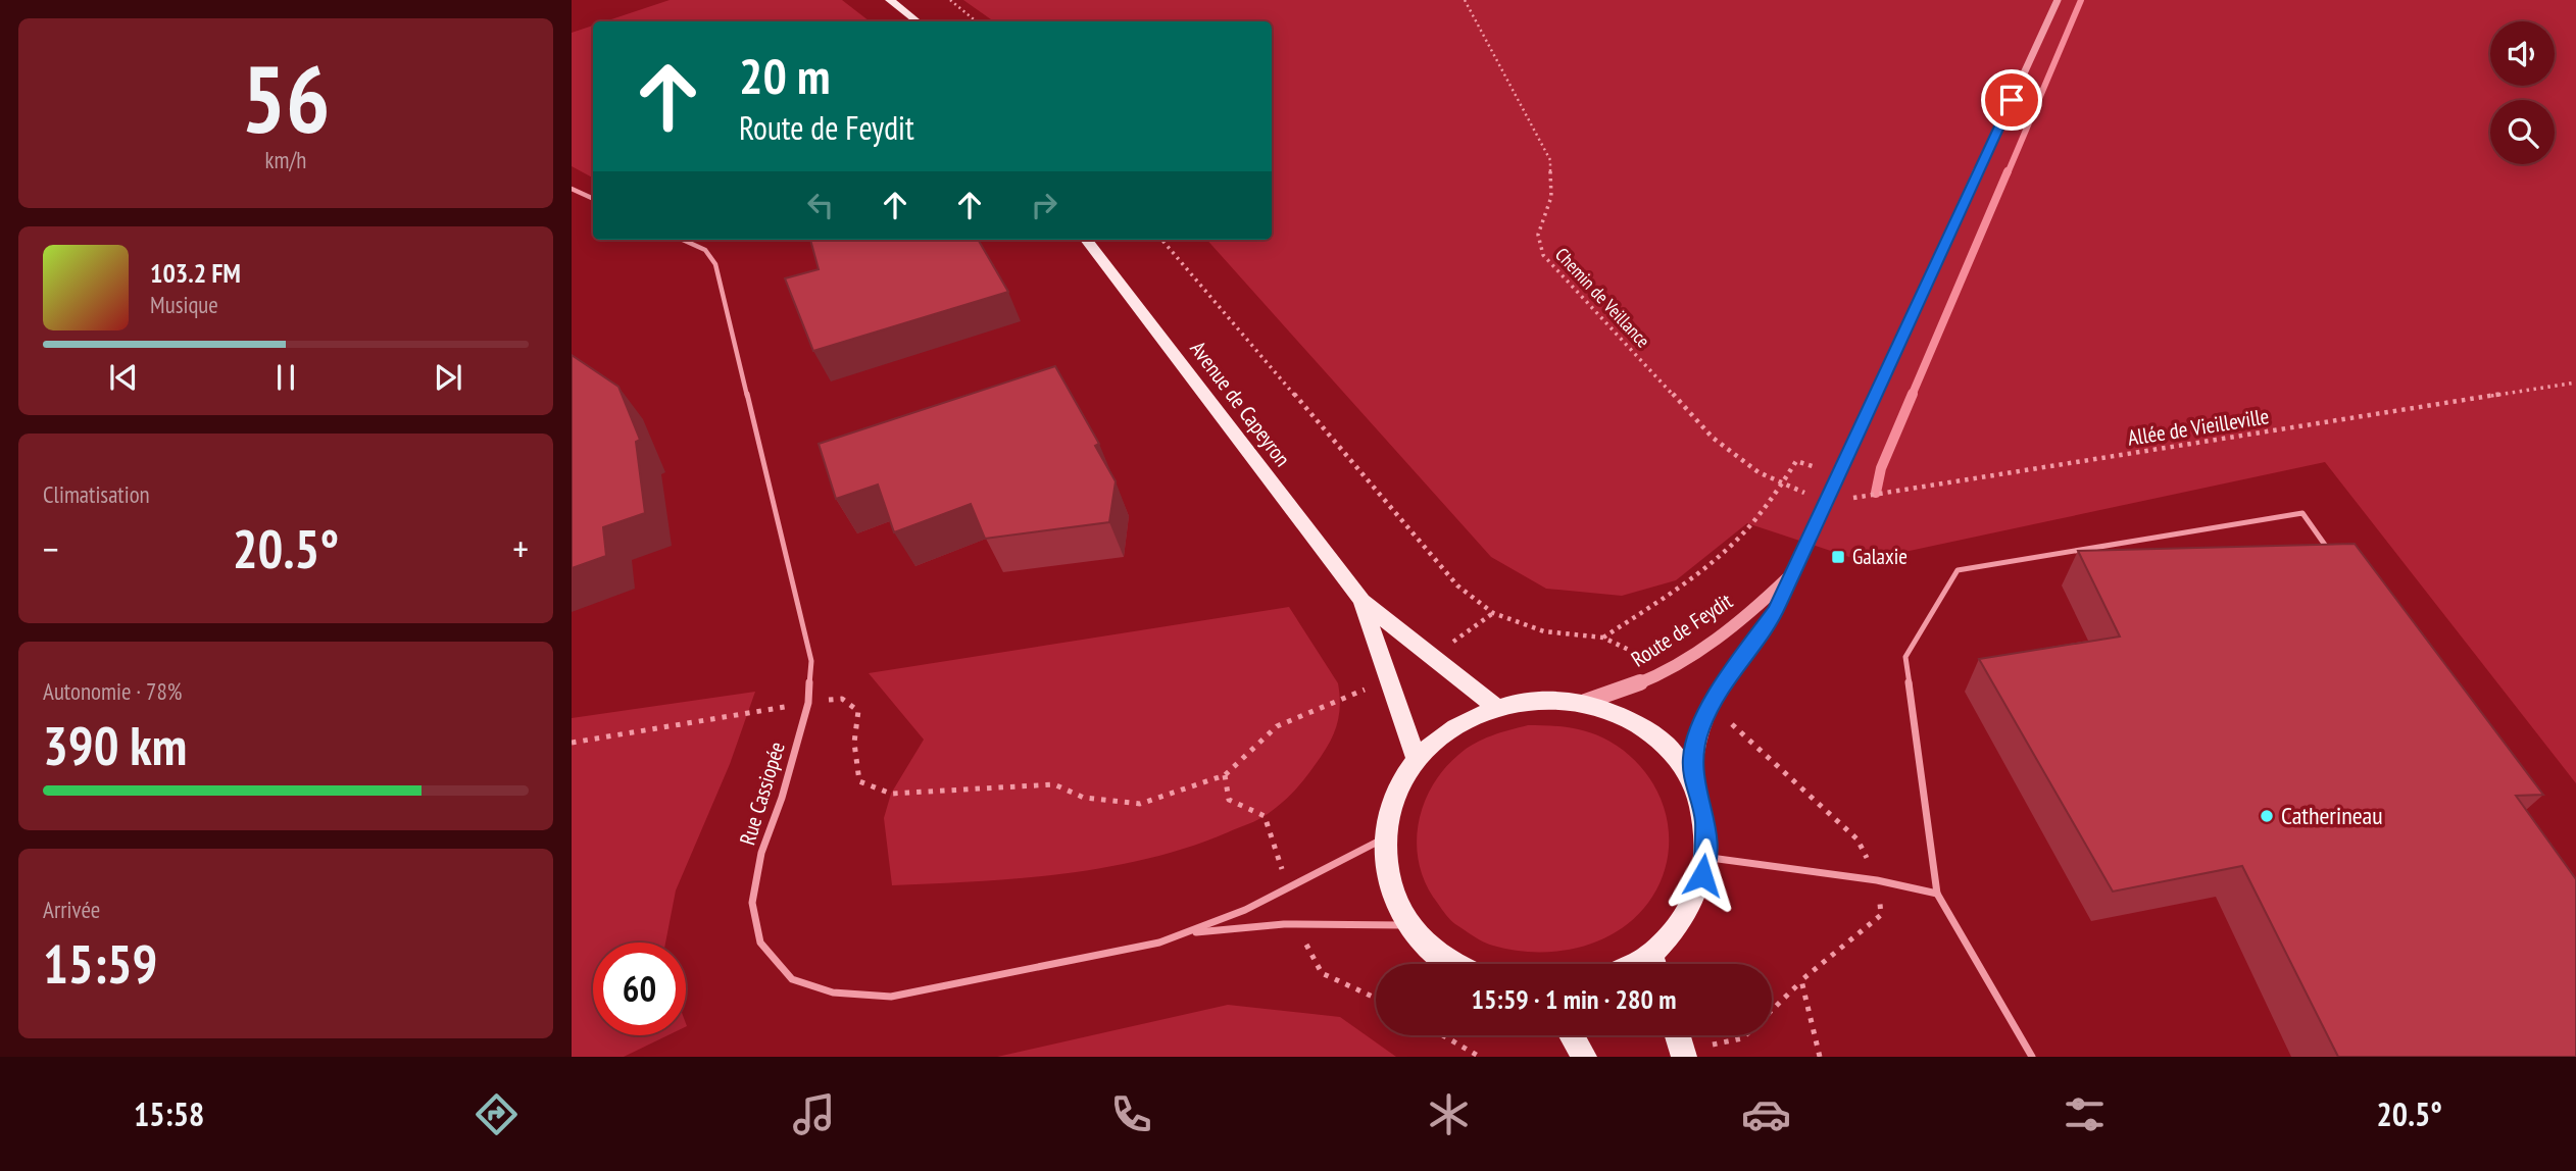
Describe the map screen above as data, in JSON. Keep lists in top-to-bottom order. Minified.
{"streets":{"main road":["Avenue de Capeyron"],"street":["Route de Feydit"],"lane":["Rue Cassiopée"],"path":["Chemin de Veillance","Allée de Vieilleville"]},"crossings":[["Chemin de Veillance","Allée de Vieilleville"],["Chemin de Veillance","Route de Feydit"],["Allée de Vieilleville","Route de Feydit"]],"places":{"transit":["Galaxie"],"other":["Catherineau"]},"page":{"tile":[["56","km/h"],"Climatisation",["Autonomie · 78%","390 km"],["Arrivée","15:59"]],"turn":["20 m","Route de Feydit"],"song":["103.2 FM","Musique"],"heat":["−","20.5°","+"],"limit":"60","trip":"15:59 · 1 min · 280 m","tabs":["15:58","20.5°"]}}
